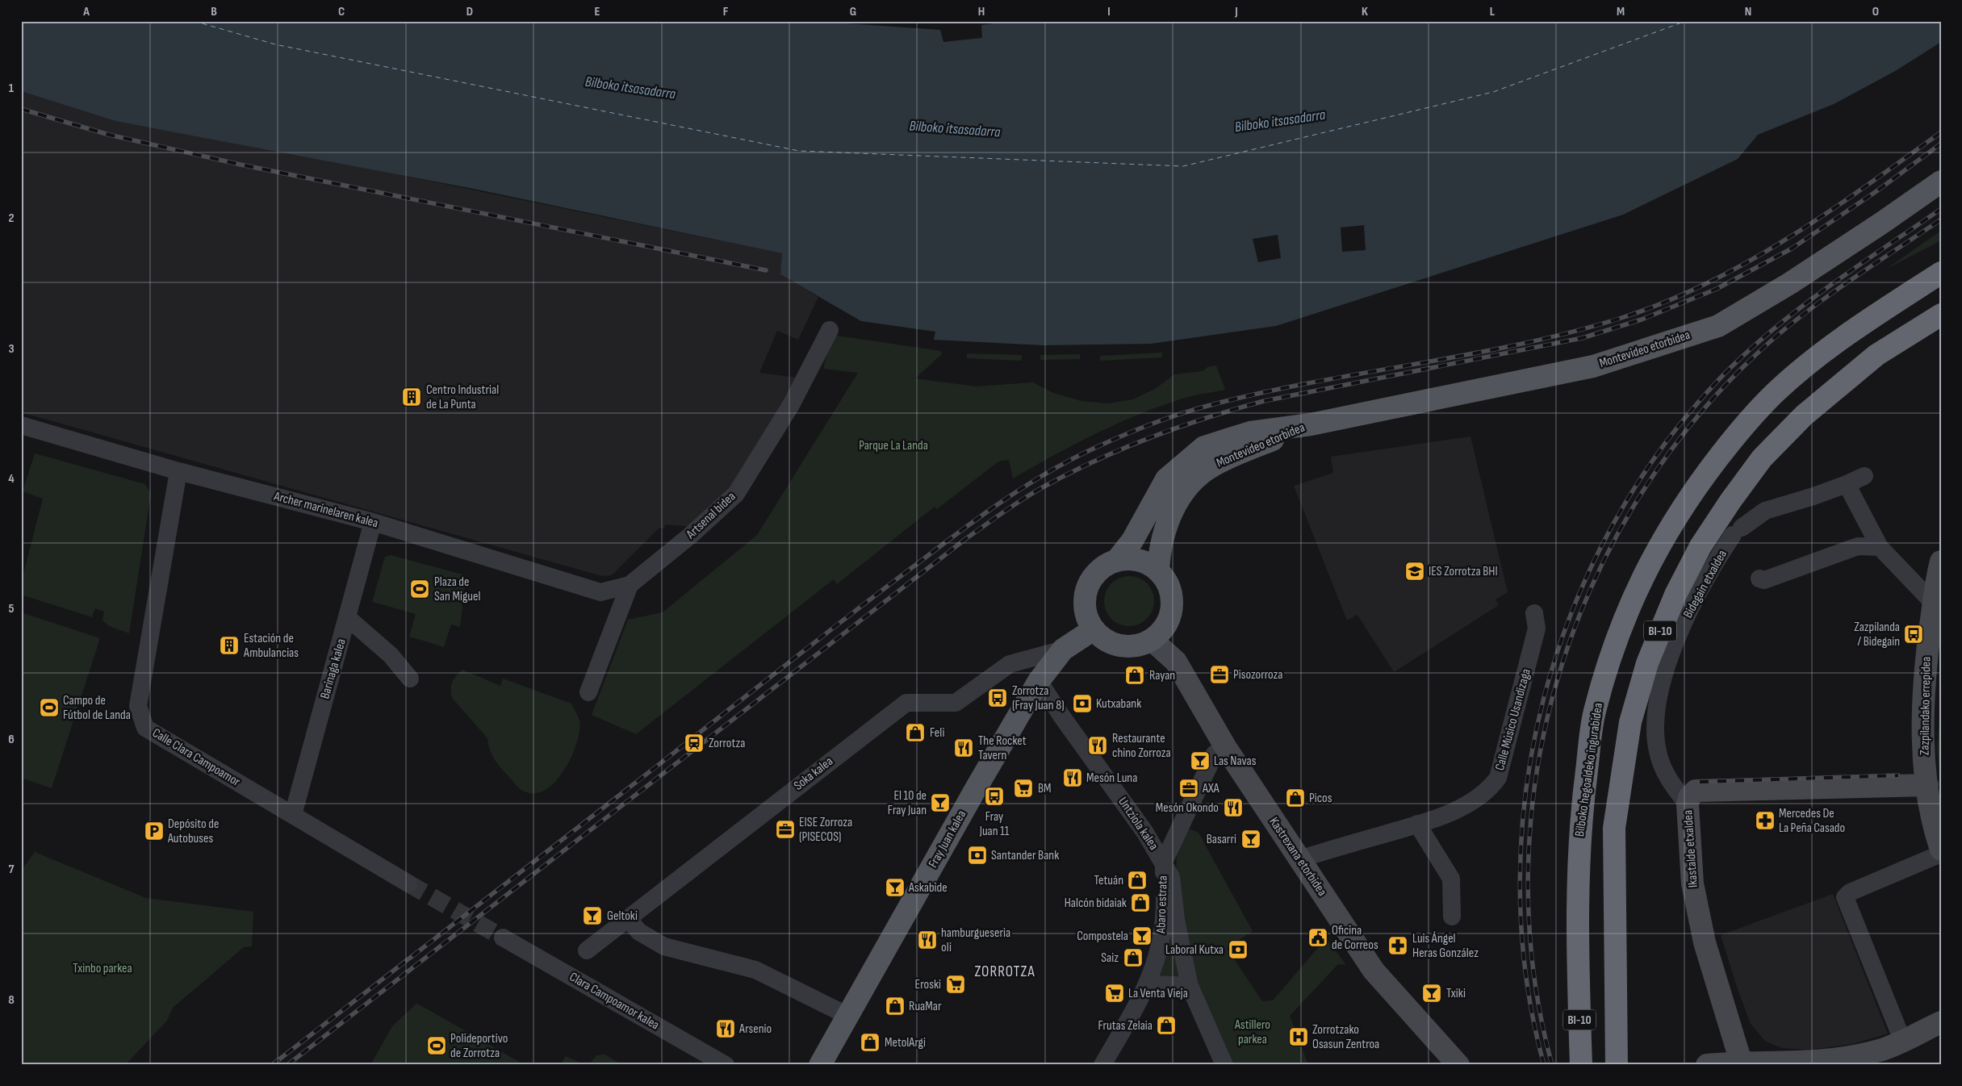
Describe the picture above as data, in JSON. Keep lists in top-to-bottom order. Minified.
{"streets":{"highway":["BI-10","Bilboko hegoaldeko ingurabidea"],"main road":["Montevideo etorbidea","Fray Juan kalea"],"street":["Archer marinelaren kalea","Artsenal bidea","Bidegain etxaldea","Barinaga kalea","Zazpilandako errepidea","Calle Músico Usandizaga","Calle Clara Campoamor","Soka kalea","Untziola kalea","Ikastalde etxaldea","Kastrexana etorbidea","Abaro estrata","Clara Campoamor kalea"]},"crossings":[["Montevideo etorbidea","Fray Juan kalea"],["Montevideo etorbidea","Kastrexana etorbidea"],["Archer marinelaren kalea","Artsenal bidea"],["Archer marinelaren kalea","Barinaga kalea"],["Archer marinelaren kalea","Calle Clara Campoamor"],["Bidegain etxaldea","Ikastalde etxaldea"],["Barinaga kalea","Calle Clara Campoamor"],["Zazpilandako errepidea","Ikastalde etxaldea"],["Calle Músico Usandizaga","Kastrexana etorbidea"],["Soka kalea","Fray Juan kalea"],["Untziola kalea","Fray Juan kalea"],["Untziola kalea","Abaro estrata"],["Fray Juan kalea","Kastrexana etorbidea"],["Kastrexana etorbidea","Abaro estrata"]],"districts":["ZORROTZA"],"water":["Bilboko itsasadarra"],"parks":["Parque La Landa","Txinbo parkea","Astillero parkea"],"places":{"building":["Centro Industrial de La Punta","Estación de Ambulancias"],"school or university":["IES Zorrotza BHI"],"sports":["Plaza de San Miguel","Campo de Fútbol de Landa","Polideportivo de Zorrotza"],"bus stop":["Zazpilanda / Bidegain","Zorrotza (Fray Juan 8)","Fray Juan 11"],"office":["Pisozorroza","AXA","EISE Zorroza (PISECOS)"],"shop":["Rayan","Feli","Picos","Tetuán","Halcón bidaiak","Saiz","RuaMar","Frutas Zelaia","MetolArgi"],"bank":["Kutxabank","Santander Bank","Laboral Kutxa"],"station":["Zorrotza"],"restaurant":["Restaurante chino Zorroza","The Rocket Tavern","Mesón Luna","Mesón Okondo","hamburgueseria oli","Arsenio"],"bar":["Las Navas","El 10 de Fray Juan","Basarri","Askabide","Geltoki","Compostela","Txiki"],"supermarket":["BM","Eroski","La Venta Vieja"],"pharmacy":["Mercedes De La Peña Casado","Luis Ángel Heras González"],"parking":["Depósito de Autobuses"],"public building":["Oficina de Correos"],"hospital":["Zorrotzako Osasun Zentroa"]},"grid":{"columns":["A","B","C","D","E","F","G","H","I","J","K","L","M","N","O"],"rows":["1","2","3","4","5","6","7","8"]}}
